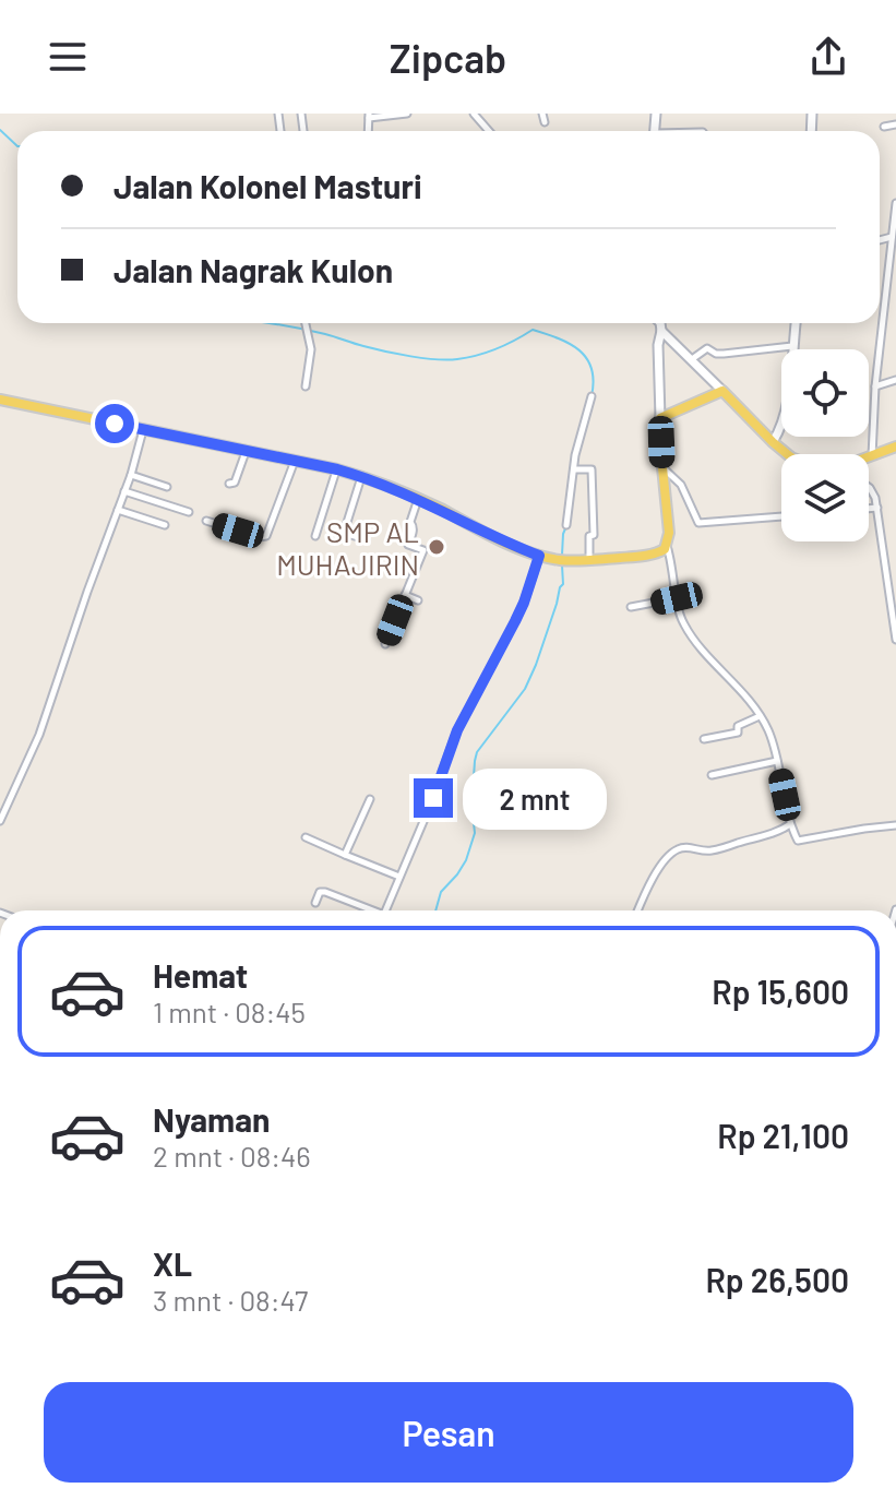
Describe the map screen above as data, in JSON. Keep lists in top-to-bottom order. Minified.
{"places":["SMP AL MUHAJIRIN"],"page":{"header":"Zipcab","banner":["Jalan Kolonel Masturi","Jalan Nagrak Kulon"],"bubble":"2 mnt","list":[{"name":"Hemat","note":"1 mnt · 08:45","value":"Rp 15,600"},{"name":"Nyaman","note":"2 mnt · 08:46","value":"Rp 21,100"},{"name":"XL","note":"3 mnt · 08:47","value":"Rp 26,500"}],"buttons":"Pesan"}}
